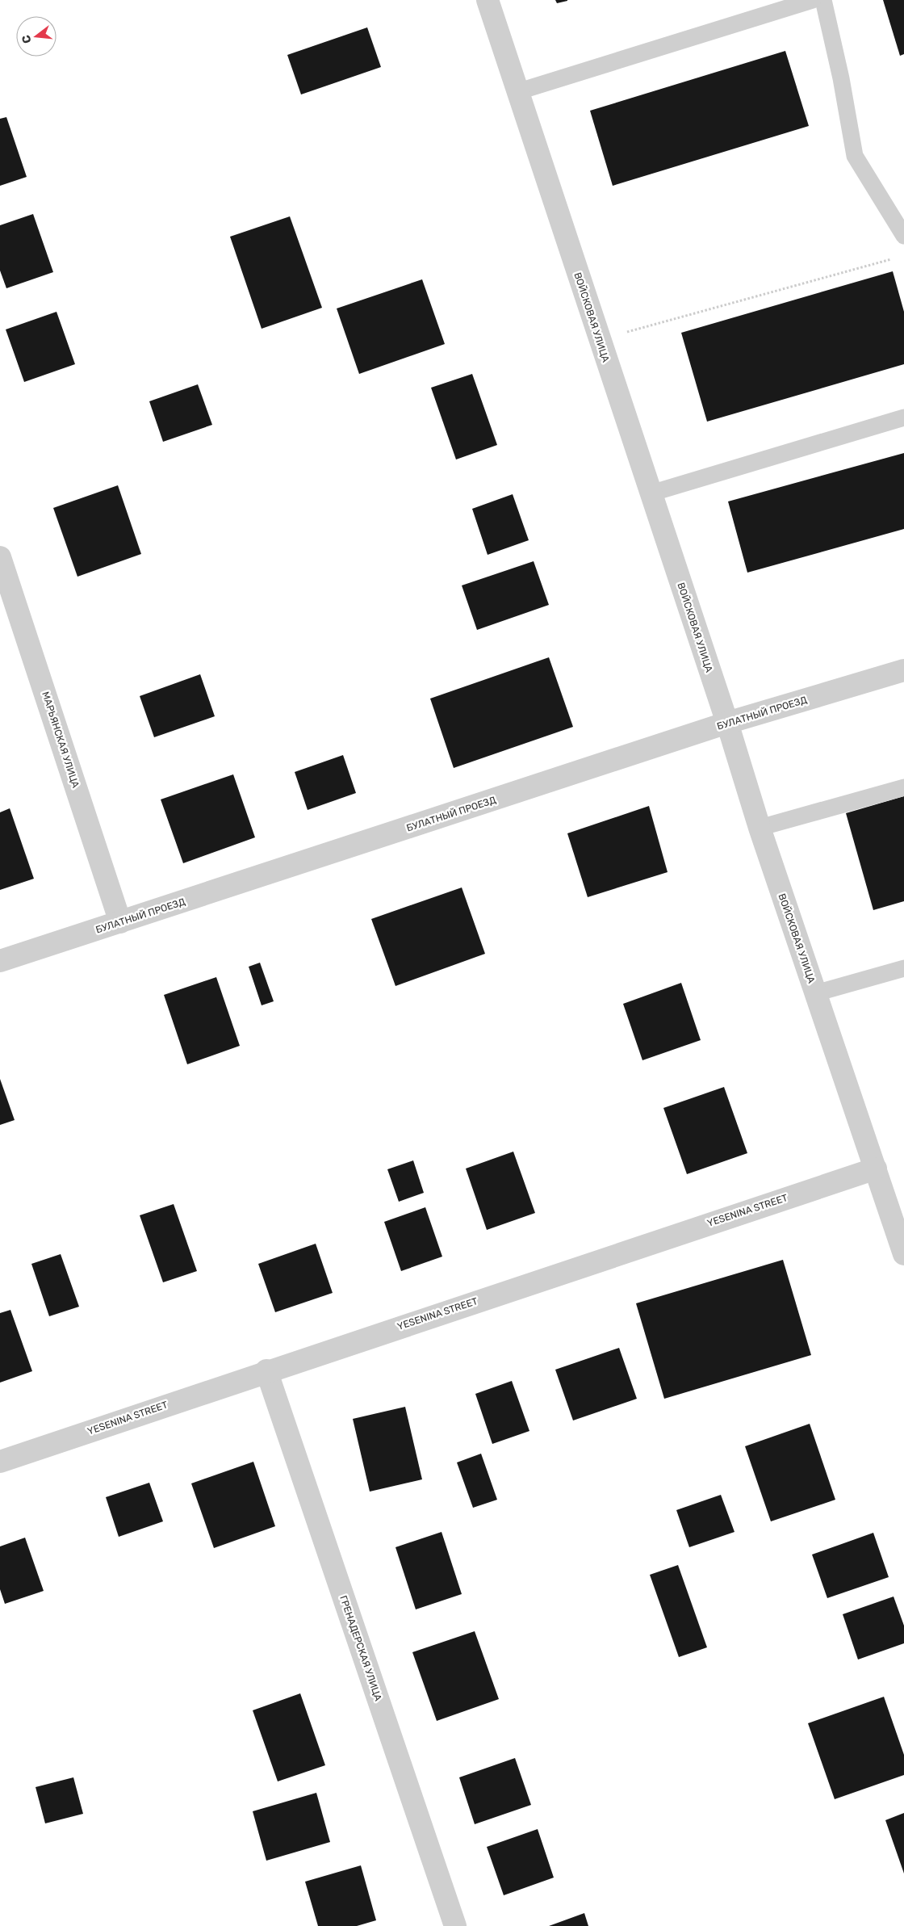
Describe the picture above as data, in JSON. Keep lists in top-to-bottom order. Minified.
{"streets":{"street":["ВОЙСКОВАЯ УЛИЦА","БУЛАТНЫЙ ПРОЕЗД","МАРЬЯНСКАЯ УЛИЦА","YESENINA STREET","ГРЕНАДЕРСКАЯ УЛИЦА"]},"crossings":[["ВОЙСКОВАЯ УЛИЦА","БУЛАТНЫЙ ПРОЕЗД"],["ВОЙСКОВАЯ УЛИЦА","YESENINA STREET"],["БУЛАТНЫЙ ПРОЕЗД","МАРЬЯНСКАЯ УЛИЦА"],["YESENINA STREET","ГРЕНАДЕРСКАЯ УЛИЦА"]],"north":"left"}
